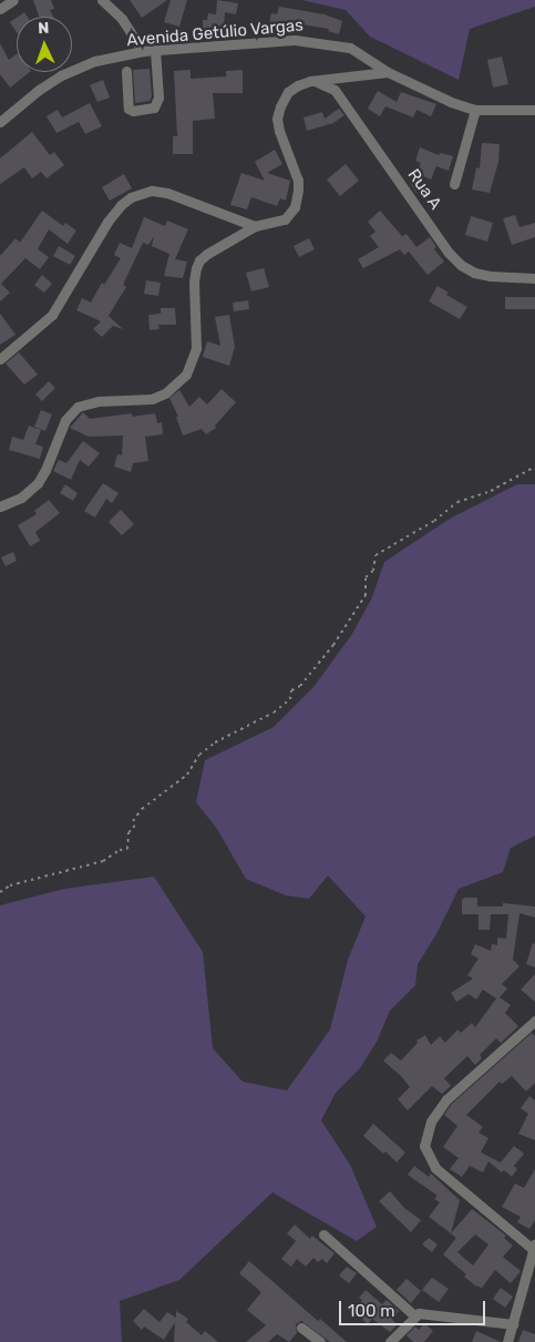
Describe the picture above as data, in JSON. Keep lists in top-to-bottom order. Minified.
{"streets":{"street":["Avenida Getúlio Vargas","Rua A"]},"scale_bar":"100 m","north":"top"}
